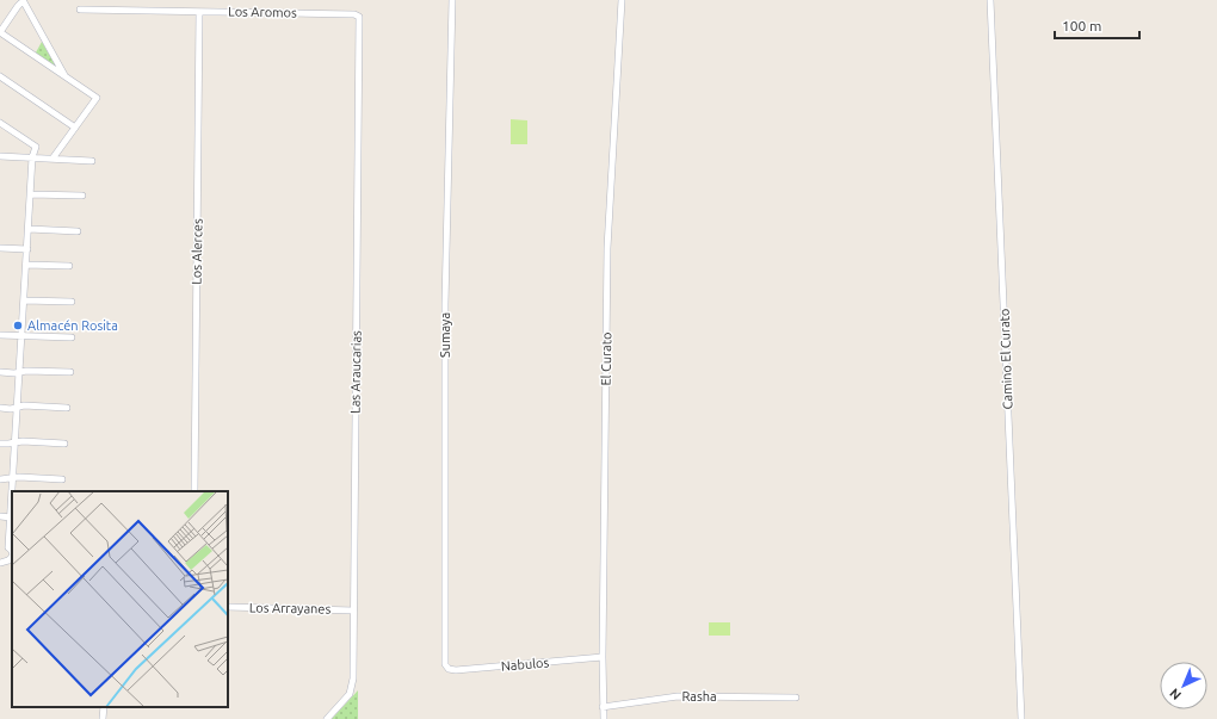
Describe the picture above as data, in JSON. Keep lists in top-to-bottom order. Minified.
{"streets":{"street":["Los Aromos","Los Alerces","Sumaya","El Curato","Camino El Curato","Las Araucarias","Los Arrayanes","Nabulos","Rasha"]},"crossings":[["Los Aromos","Los Alerces"],["Los Aromos","Las Araucarias"],["Sumaya","Nabulos"],["El Curato","Nabulos"],["El Curato","Rasha"],["Las Araucarias","Los Arrayanes"]],"places":["Almacén Rosita"],"scale_bar":"100 m","north":"bottom left"}
